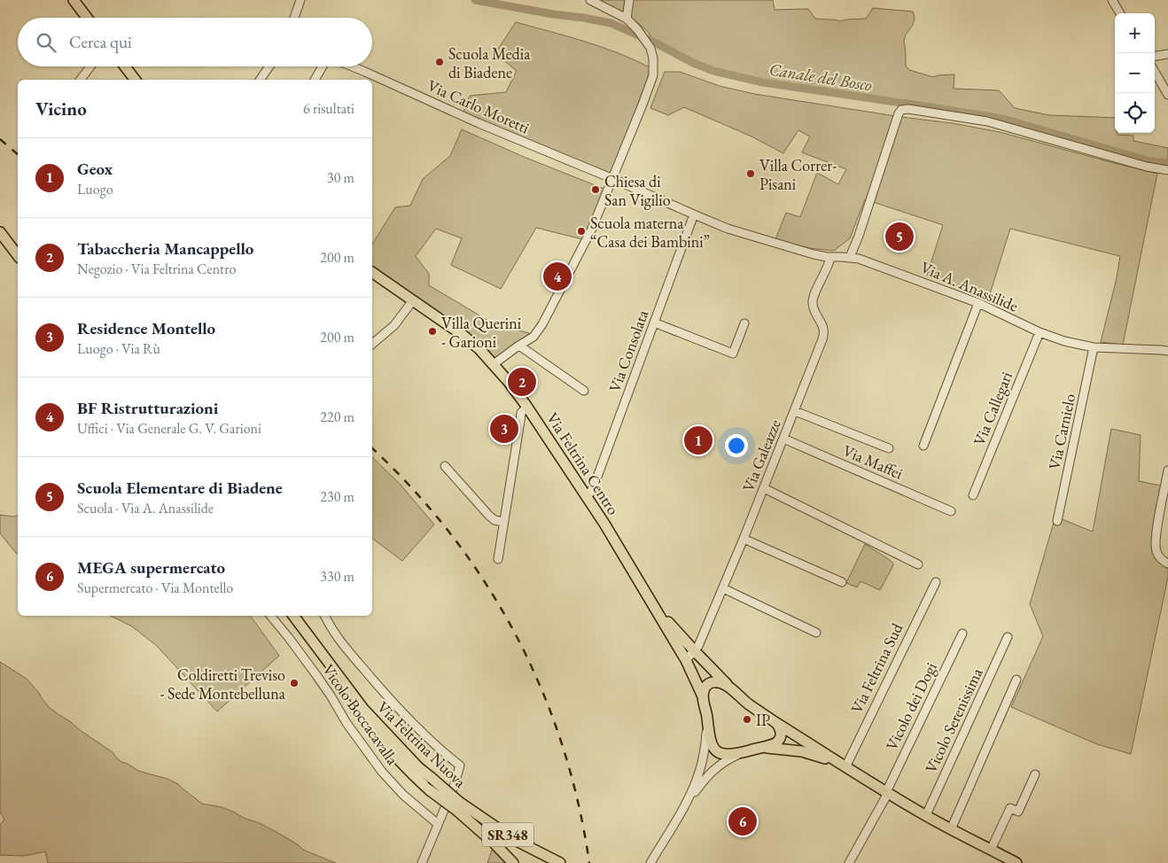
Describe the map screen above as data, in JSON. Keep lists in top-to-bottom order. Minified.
{"streets":{"main road":["Via Feltrina Centro","Via Feltrina Nuova","SR348"],"street":["Via Carlo Moretti","Via A. Anassilide","Via Consolata","Via Callegari","Via Carnielo","Via Galeazze","Via Maffei","Via Feltrina Sud","Vicolo dei Dogi","Vicolo Boccacavalla","Vicolo Serenissima"]},"crossings":[["Via Carlo Moretti","Via A. Anassilide"],["Via A. Anassilide","Via Consolata"],["Via A. Anassilide","Via Callegari"],["Via A. Anassilide","Via Carnielo"],["Via A. Anassilide","Via Galeazze"],["Via Consolata","Via Feltrina Centro"],["Via Galeazze","Via Maffei"],["Via Galeazze","Via Feltrina Centro"]],"water":["Canale del Bosco"],"places":["Scuola Media di Biadene","Villa Correr- Pisani","Chiesa di San Vigilio","Scuola materna “Casa dei Bambini”","Villa Querini - Garioni","Coldiretti Treviso - Sede Montebelluna","IP"],"page":{"map_buttons":["+","−"],"search":"Cerca qui","heading":["Vicino","6 risultati"],"list":[{"mark":"1","name":"Geox","note":"Luogo","value":"30 m"},{"mark":"2","name":"Tabaccheria Mancappello","note":"Negozio · Via Feltrina Centro","value":"200 m"},{"mark":"3","name":"Residence Montello","note":"Luogo · Via Rù","value":"200 m"},{"mark":"4","name":"BF Ristrutturazioni","note":"Uffici · Via Generale G. V. Garioni","value":"220 m"},{"mark":"5","name":"Scuola Elementare di Biadene","note":"Scuola · Via A. Anassilide","value":"230 m"},{"mark":"6","name":"MEGA supermercato","note":"Supermercato · Via Montello","value":"330 m"}],"pins":["5","4","2","3","1","6"]}}
